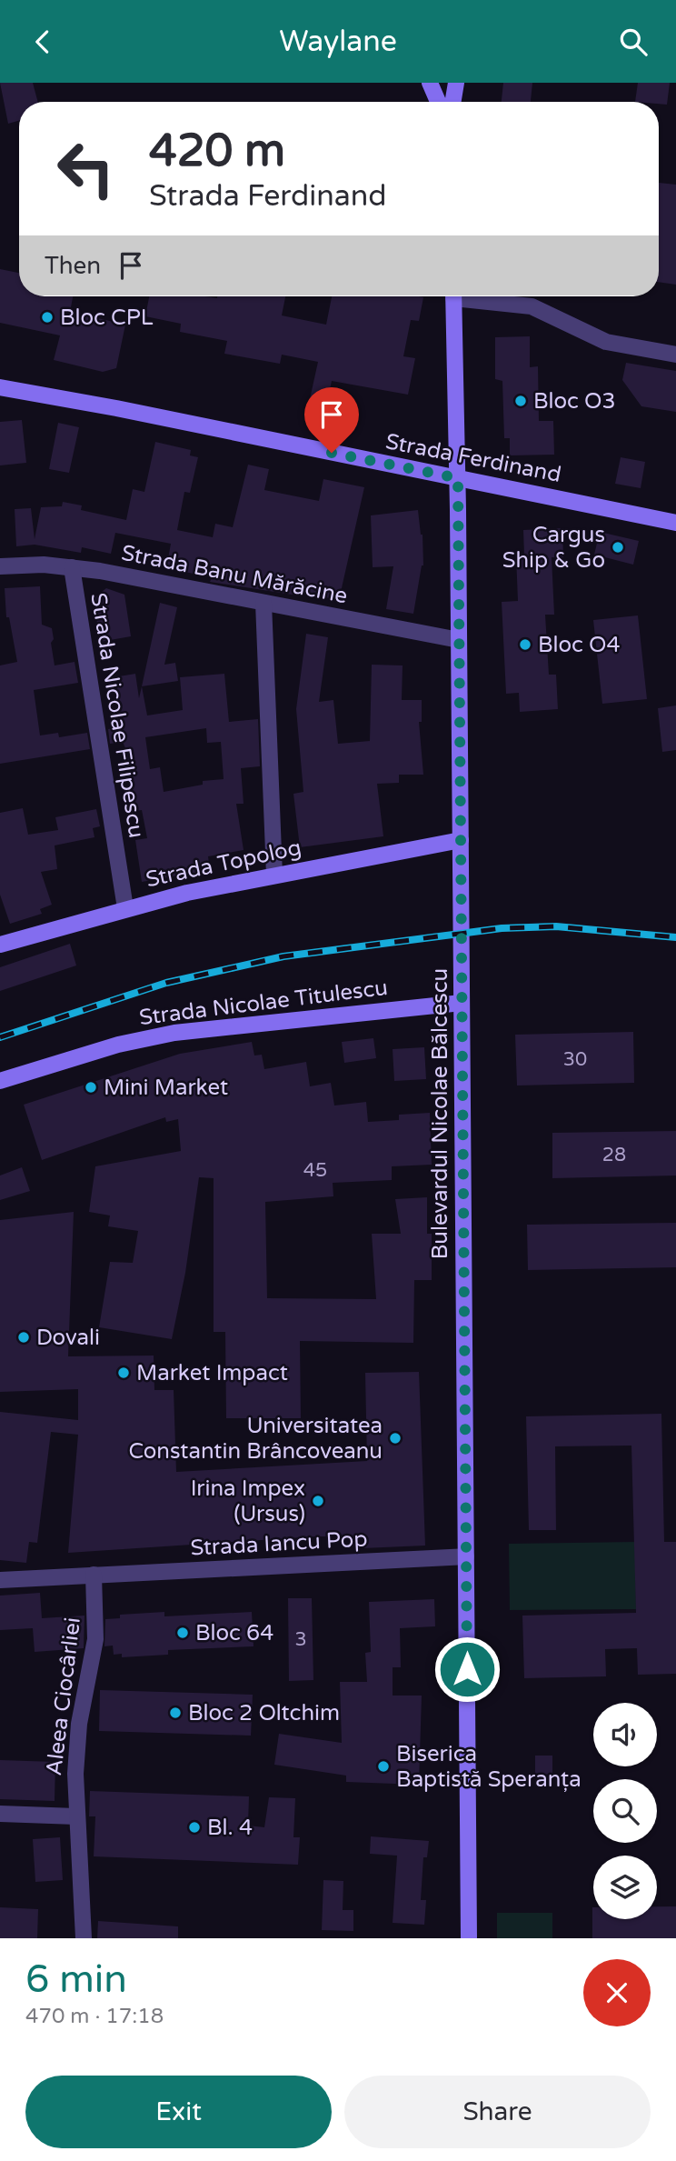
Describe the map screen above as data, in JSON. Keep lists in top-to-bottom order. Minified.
{"streets":{"main road":["Strada Ferdinand","Strada Topolog","Strada Nicolae Titulescu","Bulevardul Nicolae Bălcescu"],"street":["Strada Banu Mărăcine","Strada Nicolae Filipescu","Strada Iancu Pop","Aleea Ciocârliei"]},"crossings":[["Strada Ferdinand","Bulevardul Nicolae Bălcescu"],["Strada Banu Mărăcine","Strada Nicolae Filipescu"],["Strada Banu Mărăcine","Bulevardul Nicolae Bălcescu"],["Strada Nicolae Filipescu","Strada Topolog"],["Strada Topolog","Bulevardul Nicolae Bălcescu"],["Strada Nicolae Titulescu","Bulevardul Nicolae Bălcescu"],["Bulevardul Nicolae Bălcescu","Strada Iancu Pop"],["Strada Iancu Pop","Aleea Ciocârliei"]],"places":["Bloc CPL","Bloc O3","Cargus Ship & Go","Bloc O4","Mini Market","Dovali","Market Impact","Universitatea Constantin Brâncoveanu","Irina Impex (Ursus)","Bloc 64","Bloc 2 Oltchim","Biserica Baptistă Speranța","Bl. 4"],"house_numbers":["30","28","45","3"],"page":{"header":"Waylane","turn":["420 m","Strada Ferdinand"],"then":"Then","heading":["6 min","470 m · 17:18"],"buttons":["Exit","Share"]}}
